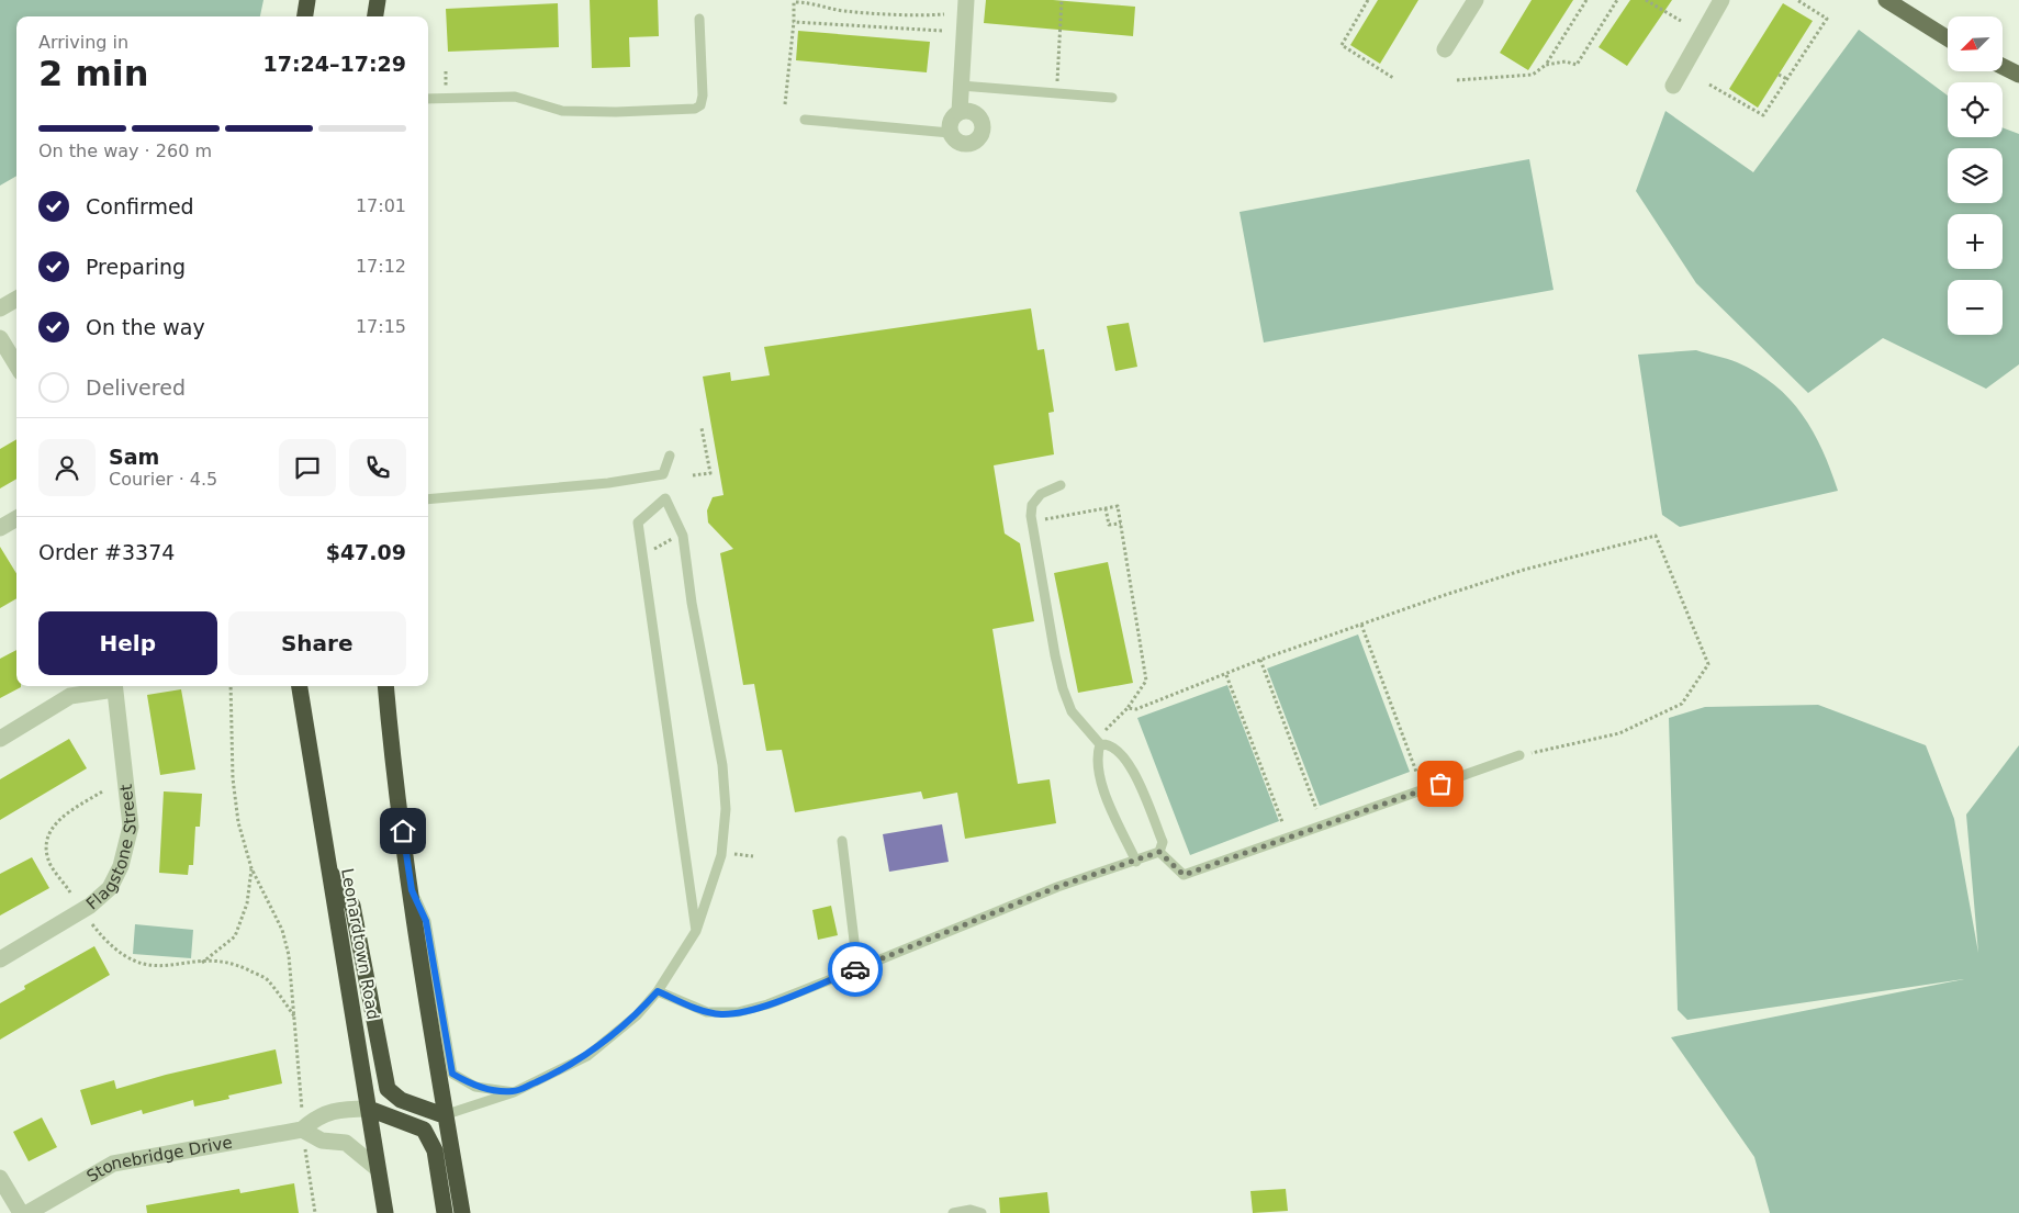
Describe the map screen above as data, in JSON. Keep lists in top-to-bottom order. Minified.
{"streets":{"highway":["Leonardtown Road"],"street":["Flagstone Street","Stonebridge Drive"]},"crossings":[["Leonardtown Road","Stonebridge Drive"]],"north":"bottom left","page":{"map_buttons":["+","−"],"heading":["2 min","Arriving in","17:24–17:29"],"panel":["Sam","Courier · 4.5","Order #3374","$47.09"],"bar":"On the way · 260 m","list":[["Confirmed","17:01"],["Preparing","17:12"],["On the way","17:15"],"Delivered"],"buttons":["Help","Share"]}}
